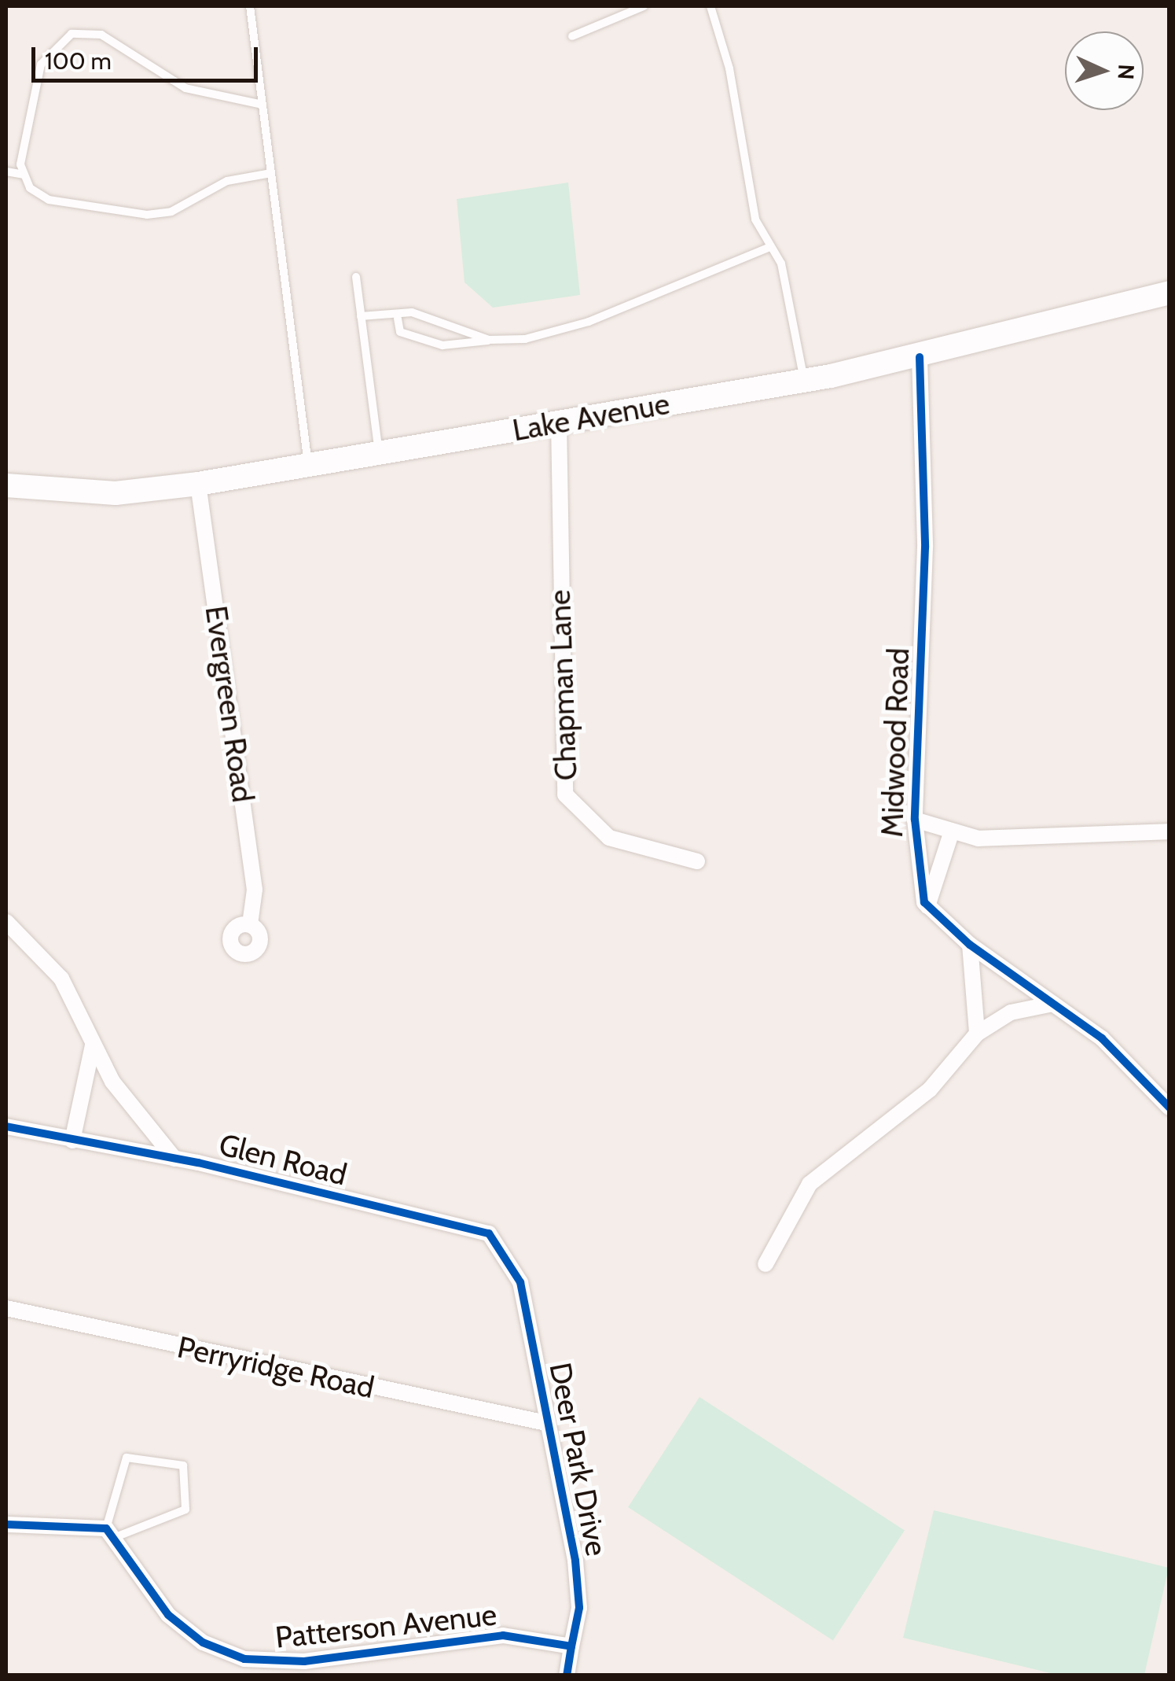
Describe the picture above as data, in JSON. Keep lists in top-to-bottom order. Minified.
{"streets":{"main road":["Lake Avenue"],"street":["Chapman Lane","Evergreen Road","Midwood Road","Glen Road","Perryridge Road","Deer Park Drive","Patterson Avenue"]},"crossings":[["Lake Avenue","Chapman Lane"],["Lake Avenue","Evergreen Road"],["Lake Avenue","Midwood Road"],["Glen Road","Deer Park Drive"],["Perryridge Road","Deer Park Drive"],["Deer Park Drive","Patterson Avenue"]],"scale_bar":"100 m","north":"right"}
